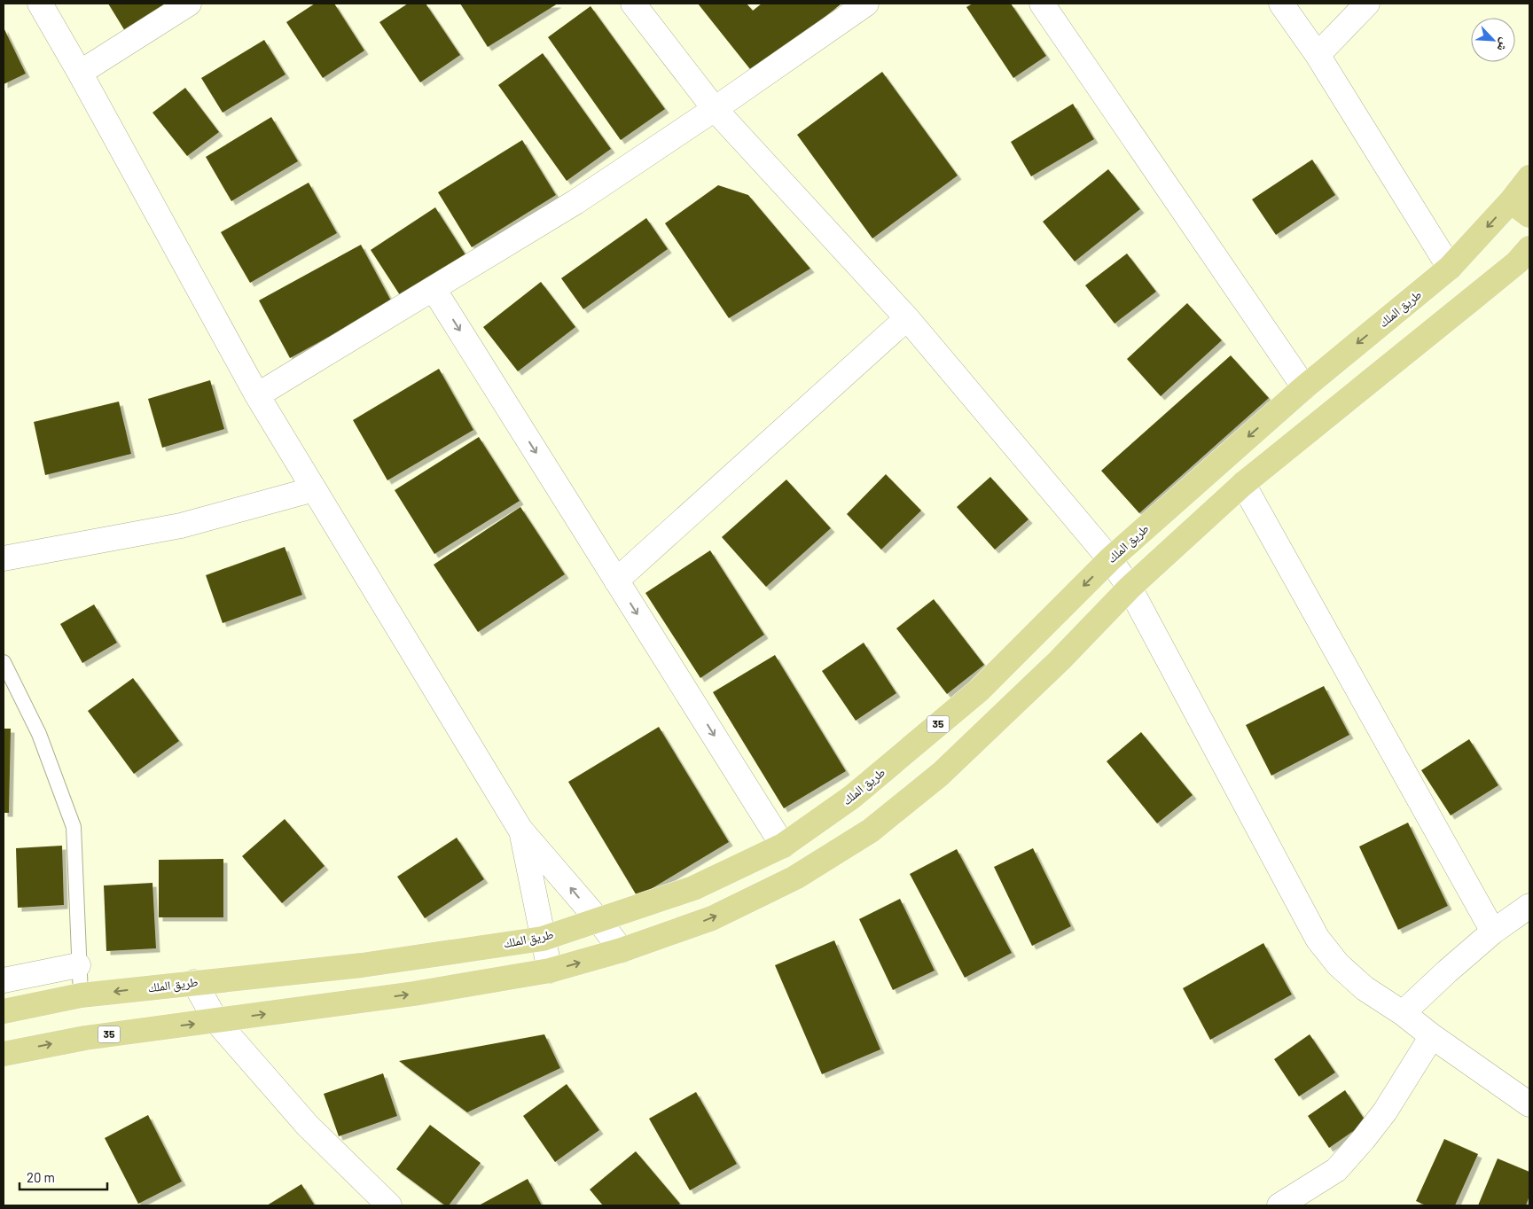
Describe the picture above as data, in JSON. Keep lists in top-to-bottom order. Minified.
{"streets":{"main road":["طريق الملك","35"]},"scale_bar":"20 m","north":"bottom right"}
